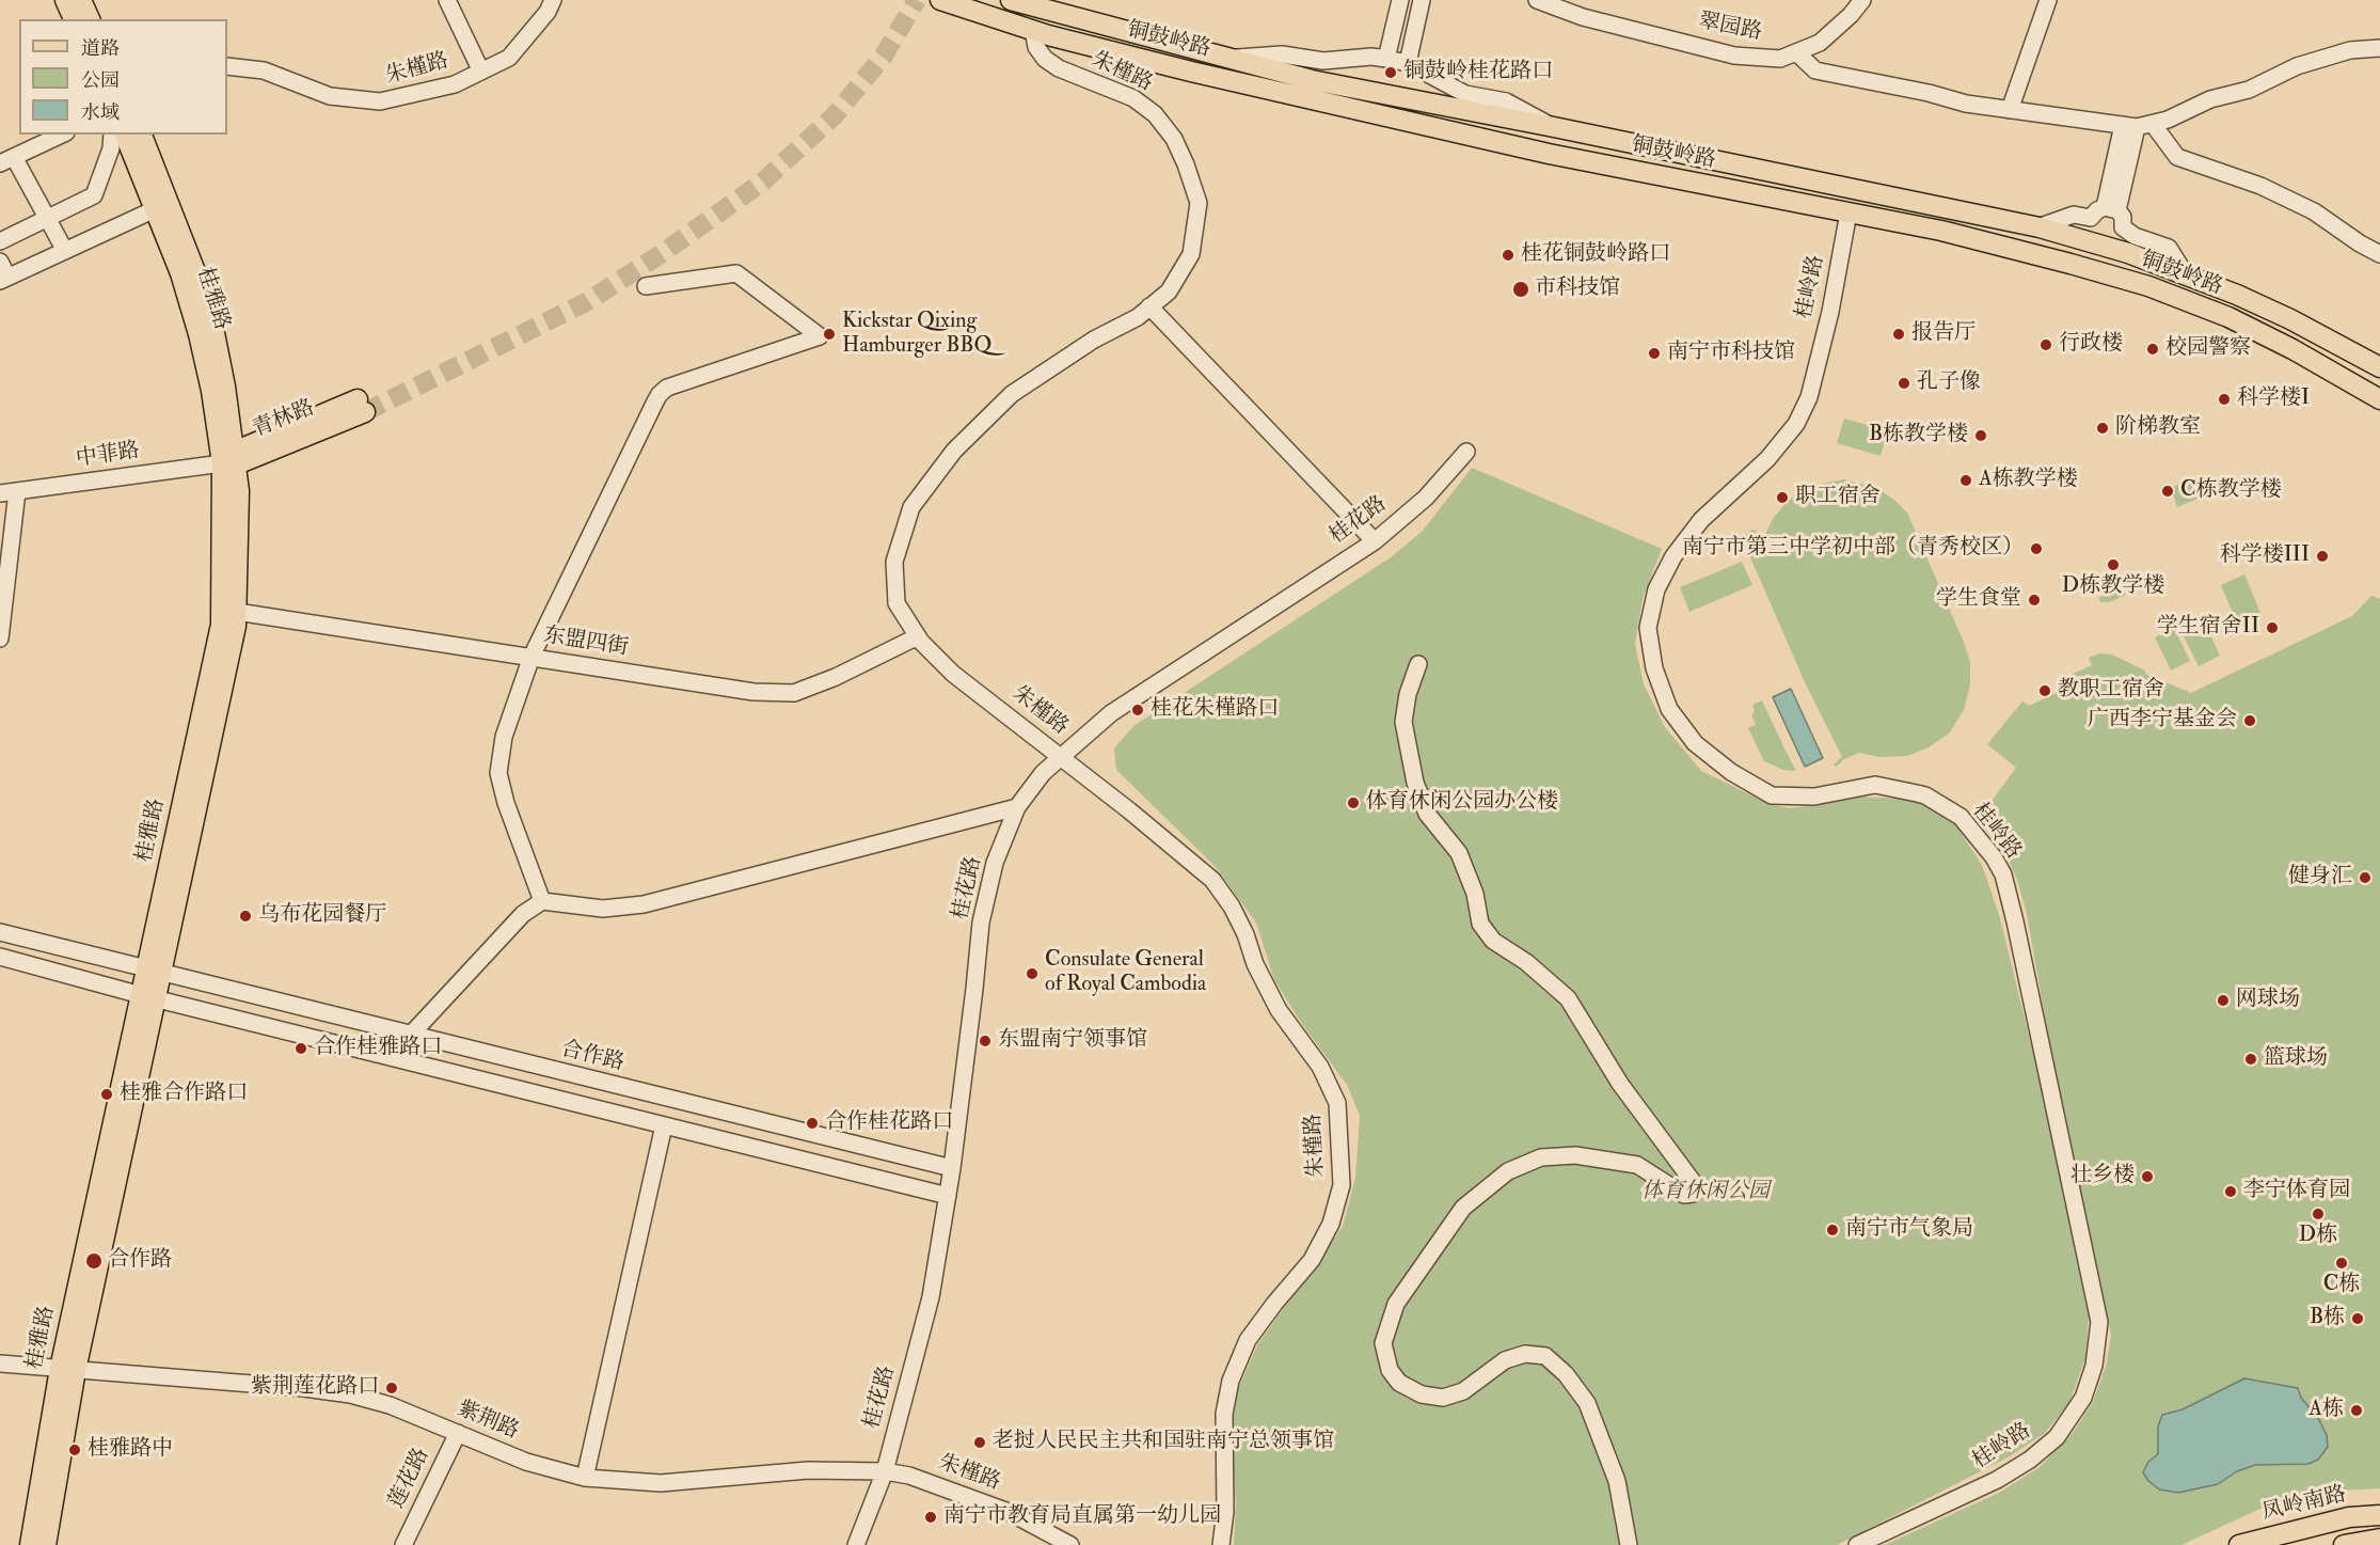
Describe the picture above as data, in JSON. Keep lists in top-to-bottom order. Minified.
{"streets":{"main road":["铜鼓岭路","桂雅路","青林路","凤岭南路"],"street":["翠园路","朱槿路","桂岭路","中菲路","桂花路","东盟四街","合作路","紫荆路","莲花路"]},"crossings":[["铜鼓岭路","朱槿路"],["铜鼓岭路","桂岭路"],["朱槿路","桂花路"],["朱槿路","东盟四街"],["朱槿路","紫荆路"],["桂雅路","青林路"],["桂雅路","中菲路"],["桂雅路","东盟四街"],["桂雅路","合作路"],["桂雅路","紫荆路"],["青林路","中菲路"],["桂花路","合作路"],["桂花路","紫荆路"],["紫荆路","莲花路"]],"parks":["体育休闲公园"],"places":["铜鼓岭桂花路口","桂花铜鼓岭路口","市科技馆","Kickstar Qixing Hamburger BBQ","报告厅","行政楼","校园警察","南宁市科技馆","孔子像","科学楼I","阶梯教室","B栋教学楼","A栋教学楼","C栋教学楼","职工宿舍","南宁市第三中学初中部（青秀校区）","科学楼III","D栋教学楼","学生食堂","学生宿舍II","教职工宿舍","桂花朱槿路口","广西李宁基金会","体育休闲公园办公楼","健身汇","乌布花园餐厅","Consulate General of Royal Cambodia","网球场","东盟南宁领事馆","合作桂雅路口","篮球场","桂雅合作路口","合作桂花路口","壮乡楼","李宁体育园","D栋","南宁市气象局","合作路","C栋","B栋","紫荆莲花路口","A栋","老挝人民民主共和国驻南宁总领事馆","桂雅路中","南宁市教育局直属第一幼儿园"],"legend":["道路","公园","水域"]}
